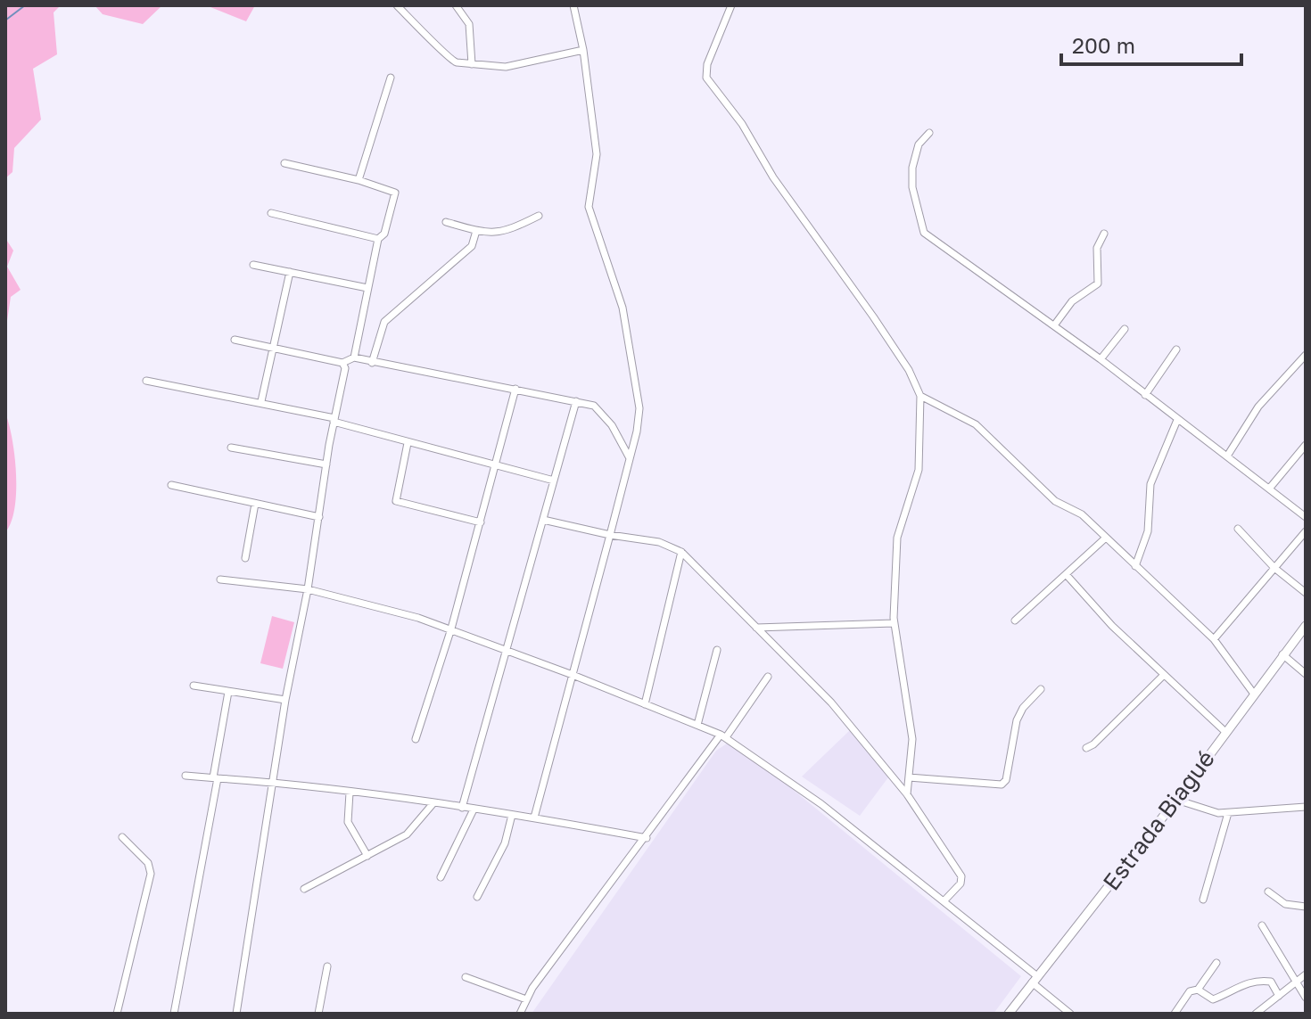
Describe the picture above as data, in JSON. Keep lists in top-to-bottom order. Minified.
{"streets":{"main road":["Estrada Biagué"]},"scale_bar":"200 m"}
